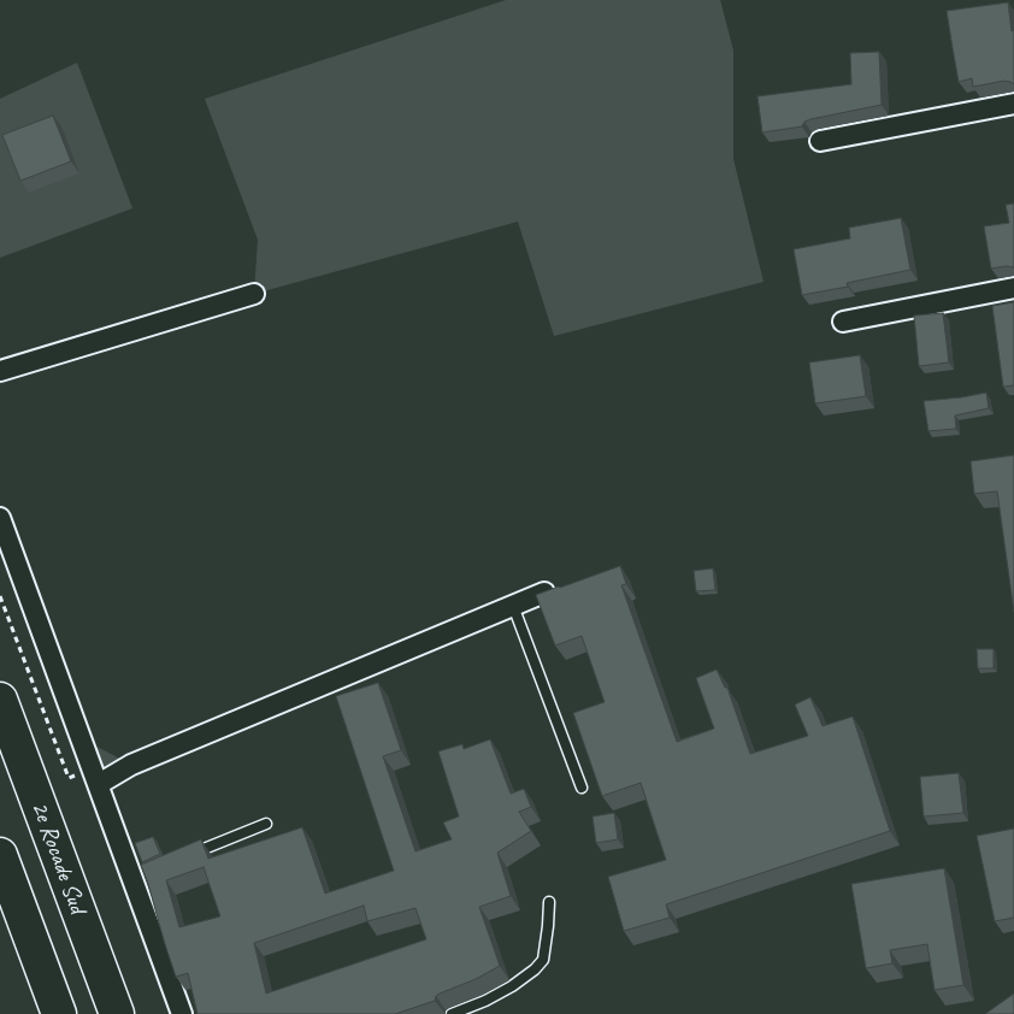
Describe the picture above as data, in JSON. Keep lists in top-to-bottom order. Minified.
{"streets":{"highway":["2e Rocade Sud"]}}
